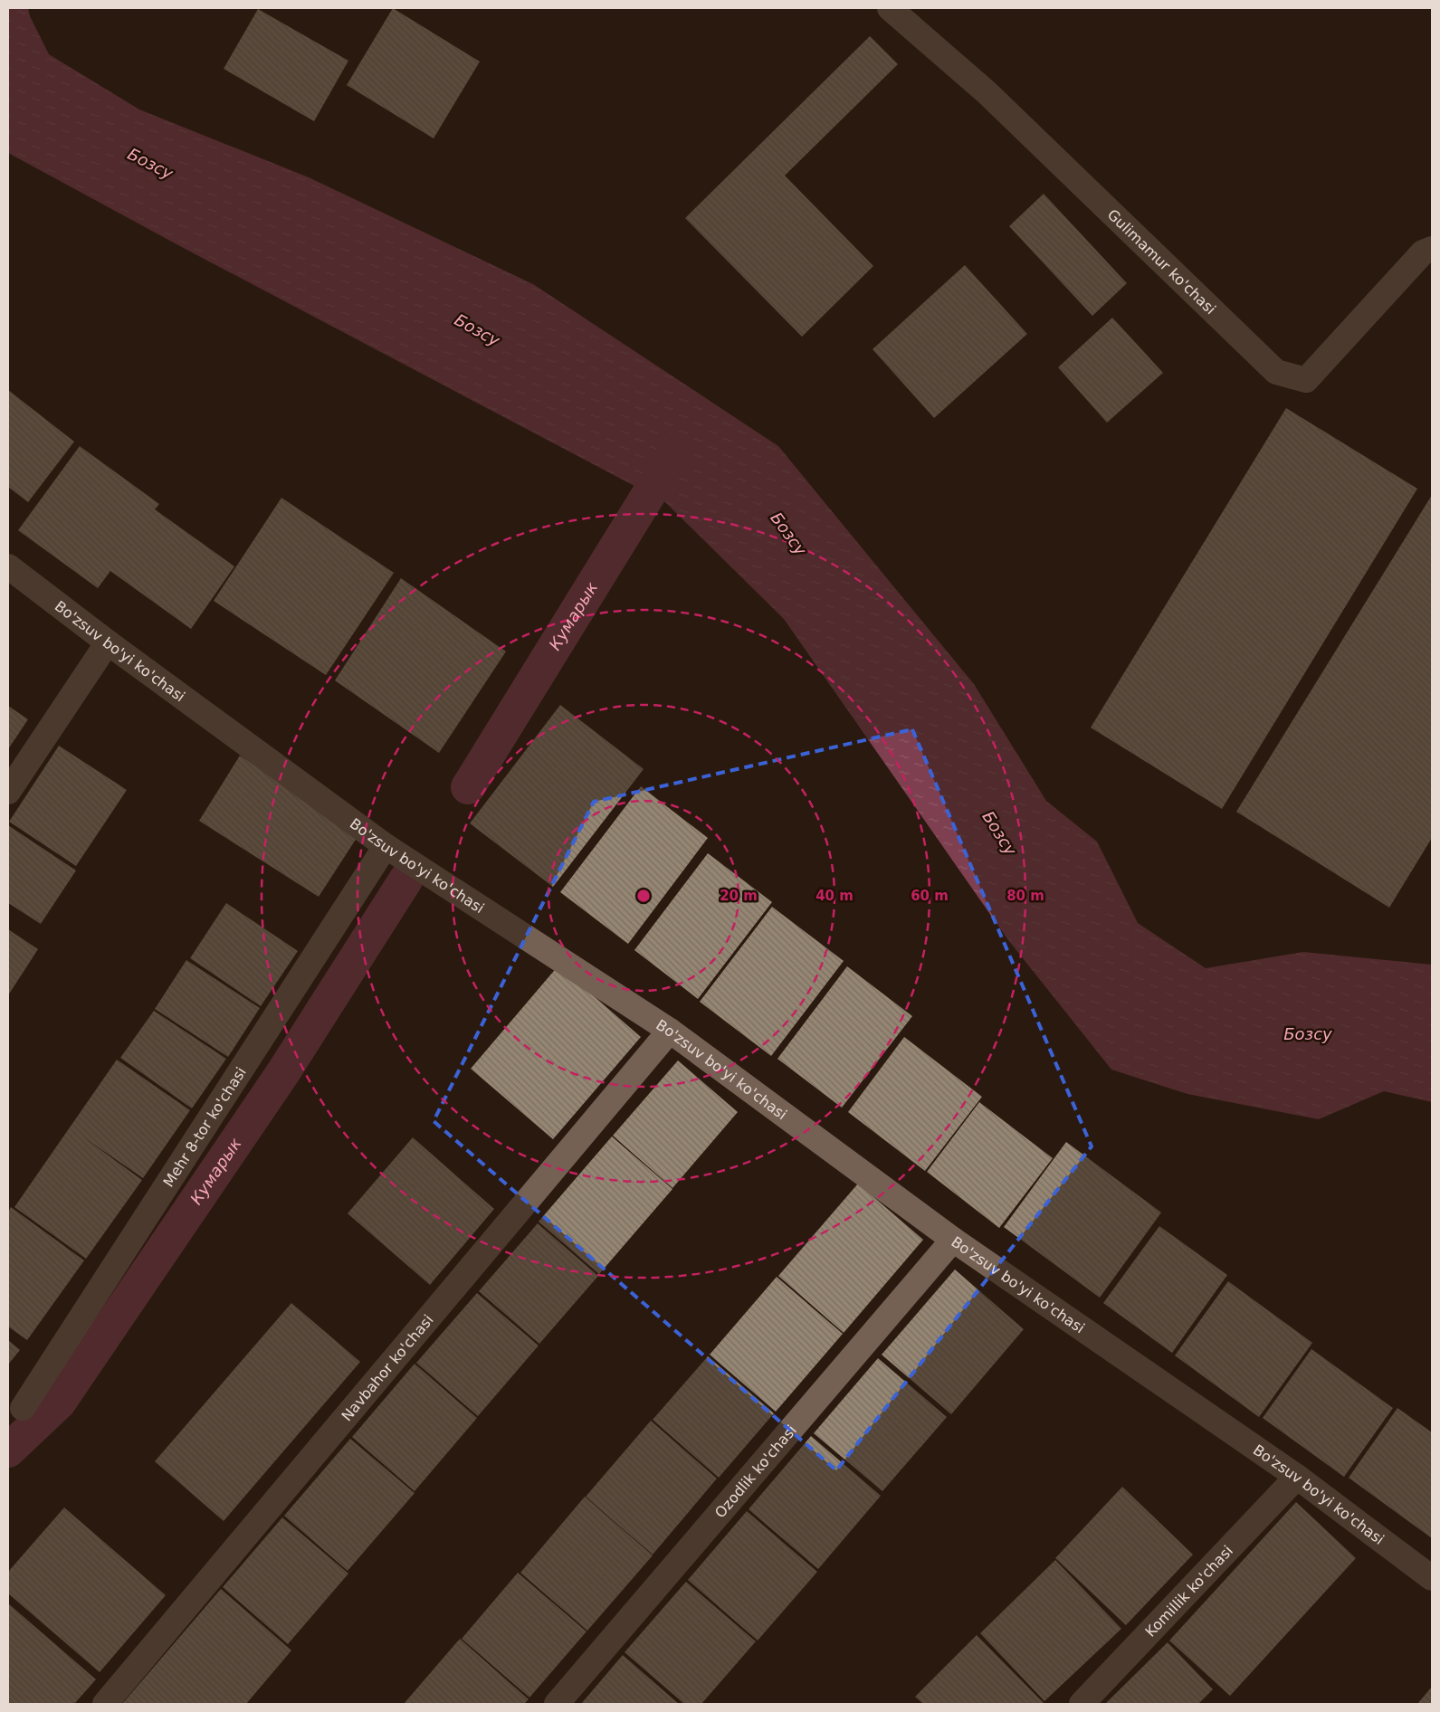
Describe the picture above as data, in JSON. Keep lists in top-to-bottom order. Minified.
{"streets":{"street":["Gulimamur ko'chasi","Bo'zsuv bo'yi ko'chasi","Mehr 8-tor ko'chasi","Navbahor ko'chasi","Ozodlik ko'chasi","Komillik ko'chasi"]},"crossings":[["Bo'zsuv bo'yi ko'chasi","Mehr 8-tor ko'chasi"],["Bo'zsuv bo'yi ko'chasi","Navbahor ko'chasi"],["Bo'zsuv bo'yi ko'chasi","Ozodlik ko'chasi"],["Bo'zsuv bo'yi ko'chasi","Komillik ko'chasi"]],"water":["Бозсу","Кумарык"],"rings":["20 m","40 m","60 m","80 m"]}
